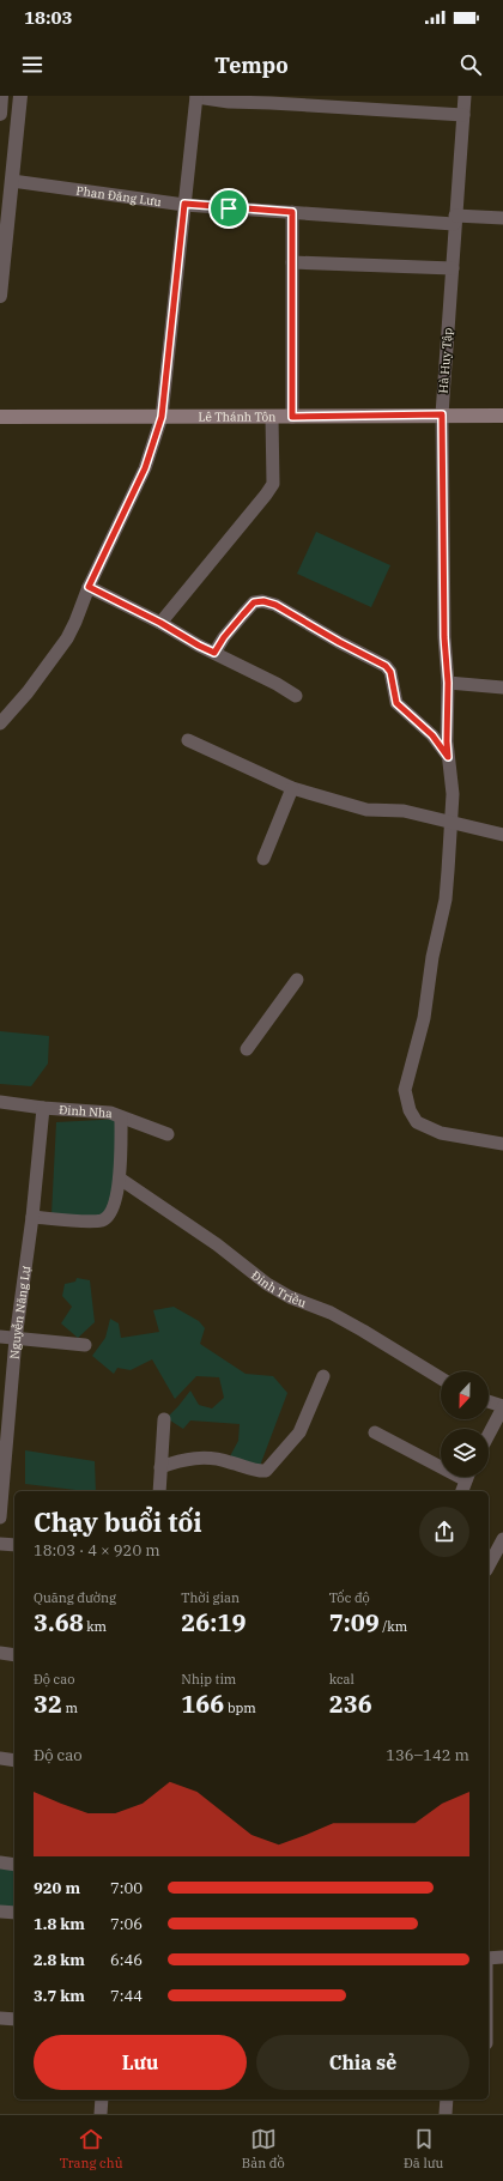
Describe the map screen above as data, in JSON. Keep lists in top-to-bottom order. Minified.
{"streets":{"main road":["Lê Thánh Tôn"],"street":["Phan Đăng Lưu","Hà Huy Tập","Đinh Nha","Đinh Triều","Nguyễn Năng Lự"]},"crossings":[["Phan Đăng Lưu","Hà Huy Tập"],["Hà Huy Tập","Lê Thánh Tôn"],["Đinh Nha","Nguyễn Năng Lự"]],"north":"bottom","page":{"status":"18:03","header":"Tempo","heading":["Chạy buổi tối","18:03 · 4 × 920 m"],"stats":[["Quãng đường","3.68 km"],["Thời gian","26:19"],["Tốc độ","7:09 /km"],["Độ cao","32 m"],["Nhịp tim","166 bpm"],["kcal","236"]],"chart":["Độ cao","136–142 m"],"list":[{"name":"920 m","note":"7:00"},{"name":"1.8 km","note":"7:06"},{"name":"2.8 km","note":"6:46"},{"name":"3.7 km","note":"7:44"}],"buttons":["Lưu","Chia sẻ"],"tabs":["Trang chủ","Bản đồ","Đã lưu"]}}
